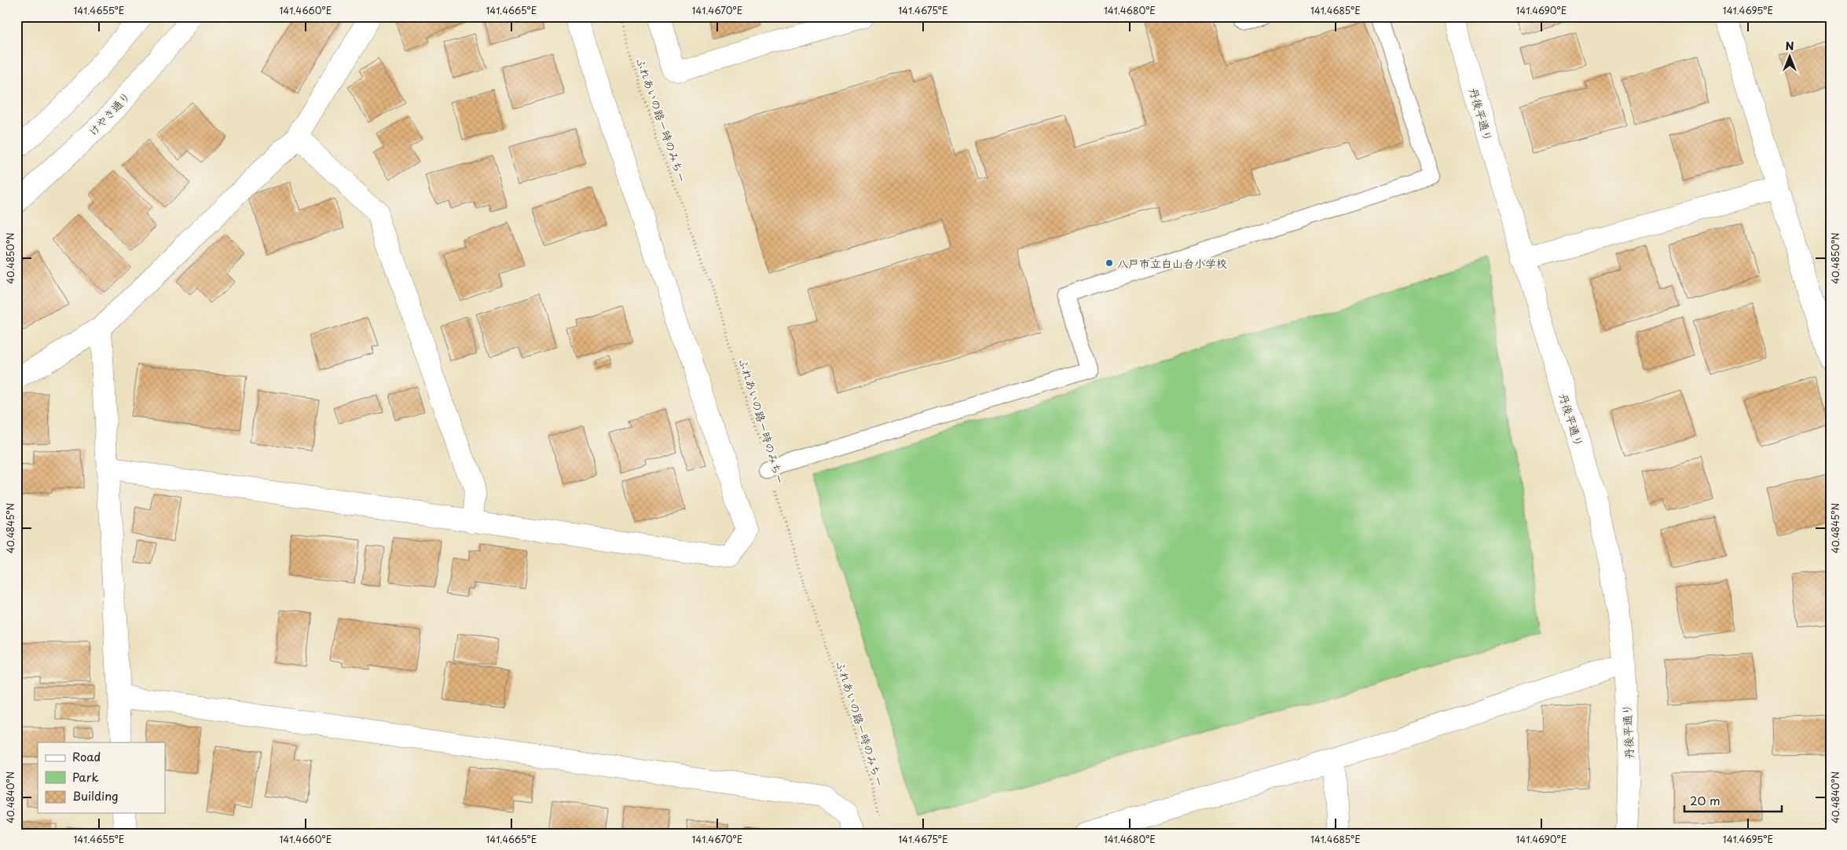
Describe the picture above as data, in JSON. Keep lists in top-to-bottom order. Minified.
{"streets":{"street":["けやき通り","丹後平通り"],"path":["ふれあいの路－時のみち－"]},"places":["八戸市立白山台小学校"],"legend":["Road","Park","Building"],"scale_bar":"20 m","north":"top","coordinates":["141.4655°E","141.4660°E","141.4665°E","141.4670°E","141.4675°E","141.4680°E","141.4685°E","141.4690°E","141.4695°E","40.4850°N","40.4845°N","40.4840°N"]}
